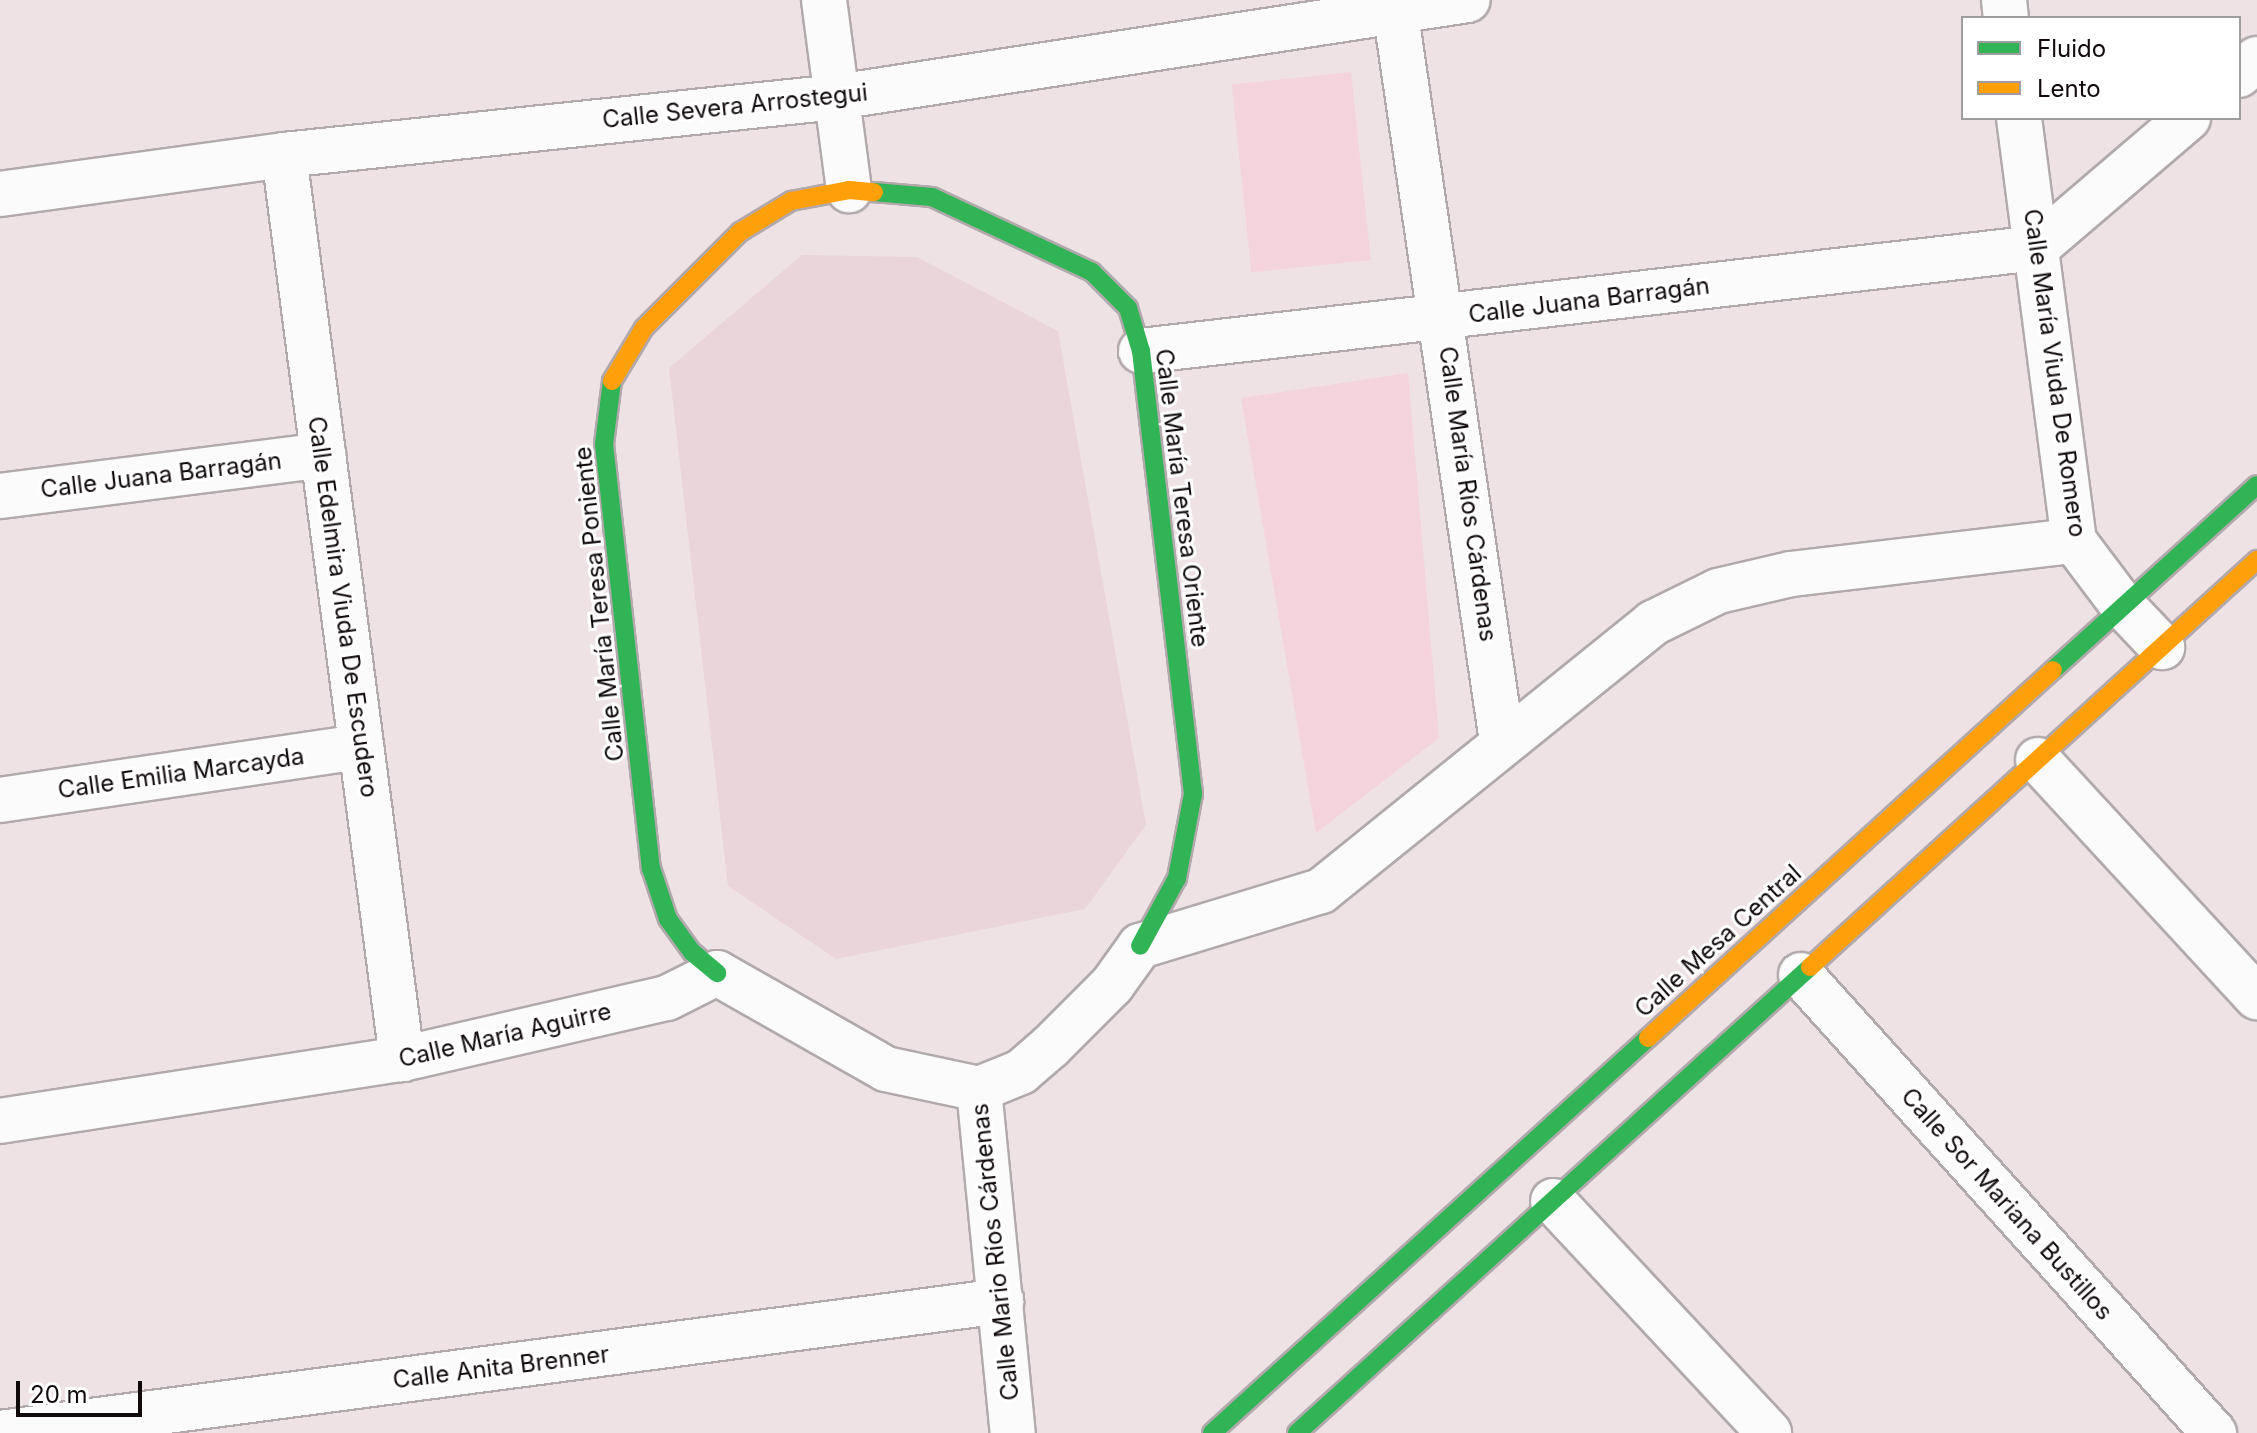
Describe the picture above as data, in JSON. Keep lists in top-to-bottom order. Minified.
{"streets":{"main road":["Calle María Teresa Oriente","Calle María Teresa Poniente","Calle Mesa Central"],"street":["Calle Severa Arrostegui","Calle Juana Barragán","Calle María Viuda De Romero","Calle María Ríos Cárdenas","Calle Edelmira Viuda De Escudero","Calle Emilia Marcayda","Calle María Aguirre","Calle Sor Mariana Bustillos","Calle Mario Ríos Cárdenas","Calle Anita Brenner"]},"crossings":[["Calle Severa Arrostegui","Calle María Ríos Cárdenas"],["Calle Severa Arrostegui","Calle Edelmira Viuda De Escudero"],["Calle Juana Barragán","Calle María Viuda De Romero"],["Calle Juana Barragán","Calle María Ríos Cárdenas"],["Calle Juana Barragán","Calle María Teresa Oriente"],["Calle Juana Barragán","Calle Edelmira Viuda De Escudero"],["Calle María Viuda De Romero","Calle Mesa Central"],["Calle María Teresa Oriente","Calle María Teresa Poniente"],["Calle María Teresa Oriente","Calle Mario Ríos Cárdenas"],["Calle María Teresa Poniente","Calle María Aguirre"],["Calle Edelmira Viuda De Escudero","Calle Emilia Marcayda"],["Calle Edelmira Viuda De Escudero","Calle María Aguirre"],["Calle Mario Ríos Cárdenas","Calle Anita Brenner"]],"legend":["Fluido","Lento"],"scale_bar":"20 m"}
